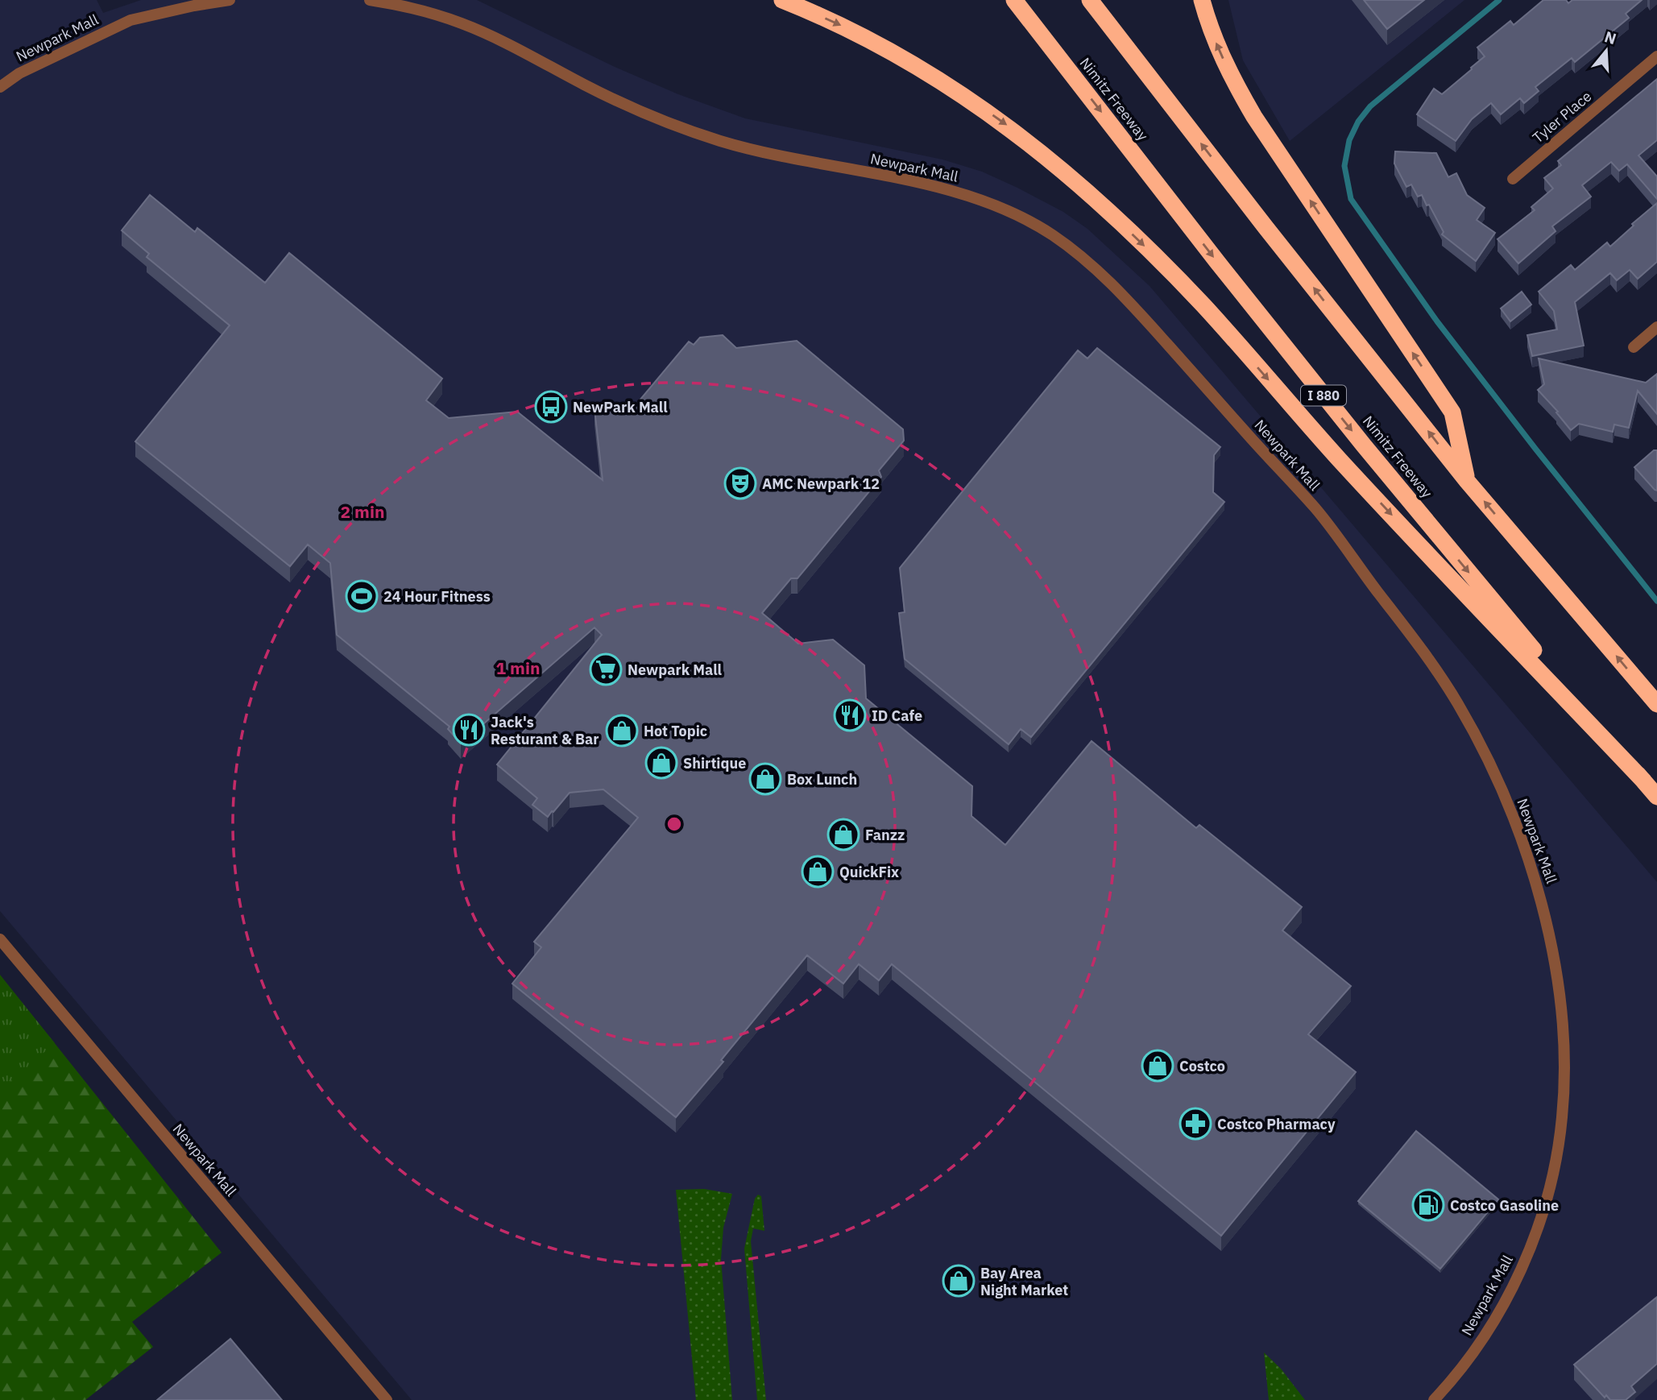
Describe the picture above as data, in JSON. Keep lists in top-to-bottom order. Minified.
{"streets":{"highway":["Nimitz Freeway","I 880"],"street":["Newpark Mall","Tyler Place"]},"places":{"bus stop":["NewPark Mall"],"theatre":["AMC Newpark 12"],"sports":["24 Hour Fitness"],"supermarket":["Newpark Mall"],"restaurant":["ID Cafe","Jack's Resturant & Bar"],"shop":["Hot Topic","Shirtique","Box Lunch","Fanzz","QuickFix","Costco","Bay Area Night Market"],"pharmacy":["Costco Pharmacy"],"fuel station":["Costco Gasoline"]},"north":"top","rings":["2 min","1 min"]}
